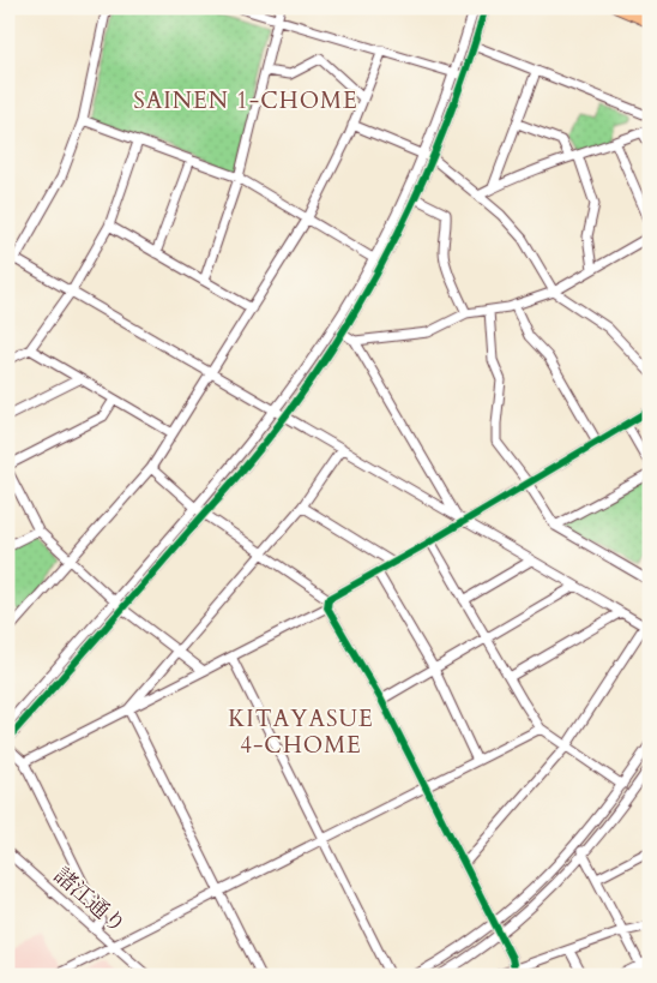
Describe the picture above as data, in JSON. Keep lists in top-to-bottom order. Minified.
{"streets":{"street":["諸江通り"]},"districts":["SAINEN 1-CHOME","KITAYASUE 4-CHOME"]}
